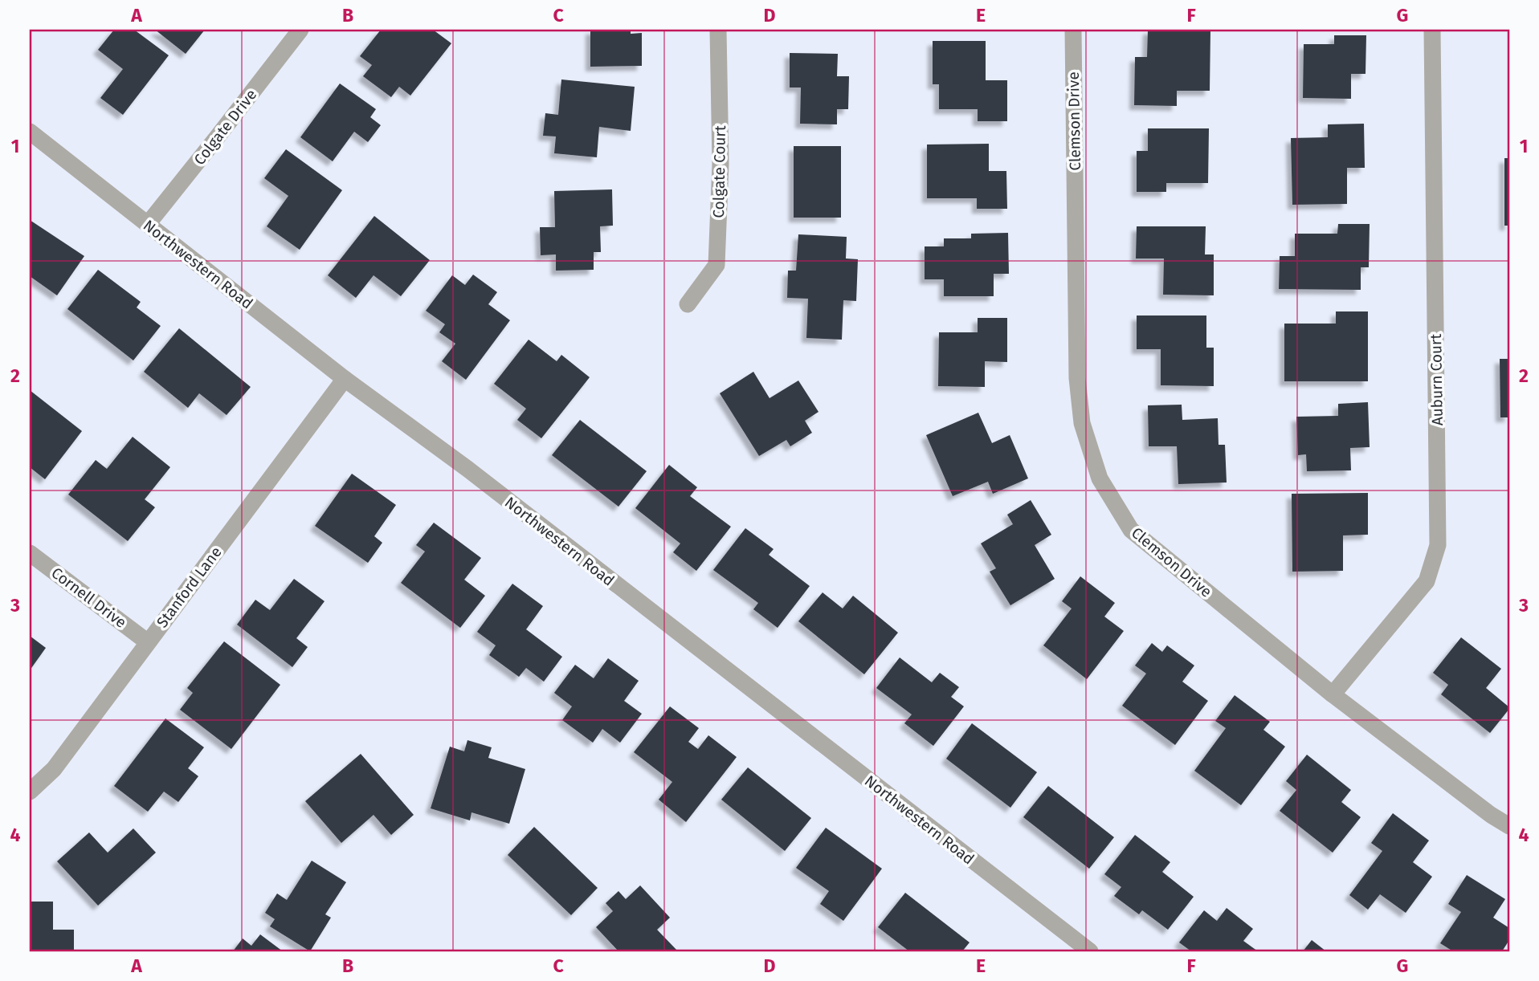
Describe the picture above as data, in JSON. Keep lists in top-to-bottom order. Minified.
{"streets":{"street":["Clemson Drive","Colgate Drive","Colgate Court","Northwestern Road","Auburn Court","Stanford Lane","Cornell Drive"]},"crossings":[["Clemson Drive","Auburn Court"],["Colgate Drive","Northwestern Road"],["Northwestern Road","Stanford Lane"],["Stanford Lane","Cornell Drive"]],"grid":{"columns":["A","B","C","D","E","F","G"],"rows":["1","2","3","4"]}}
